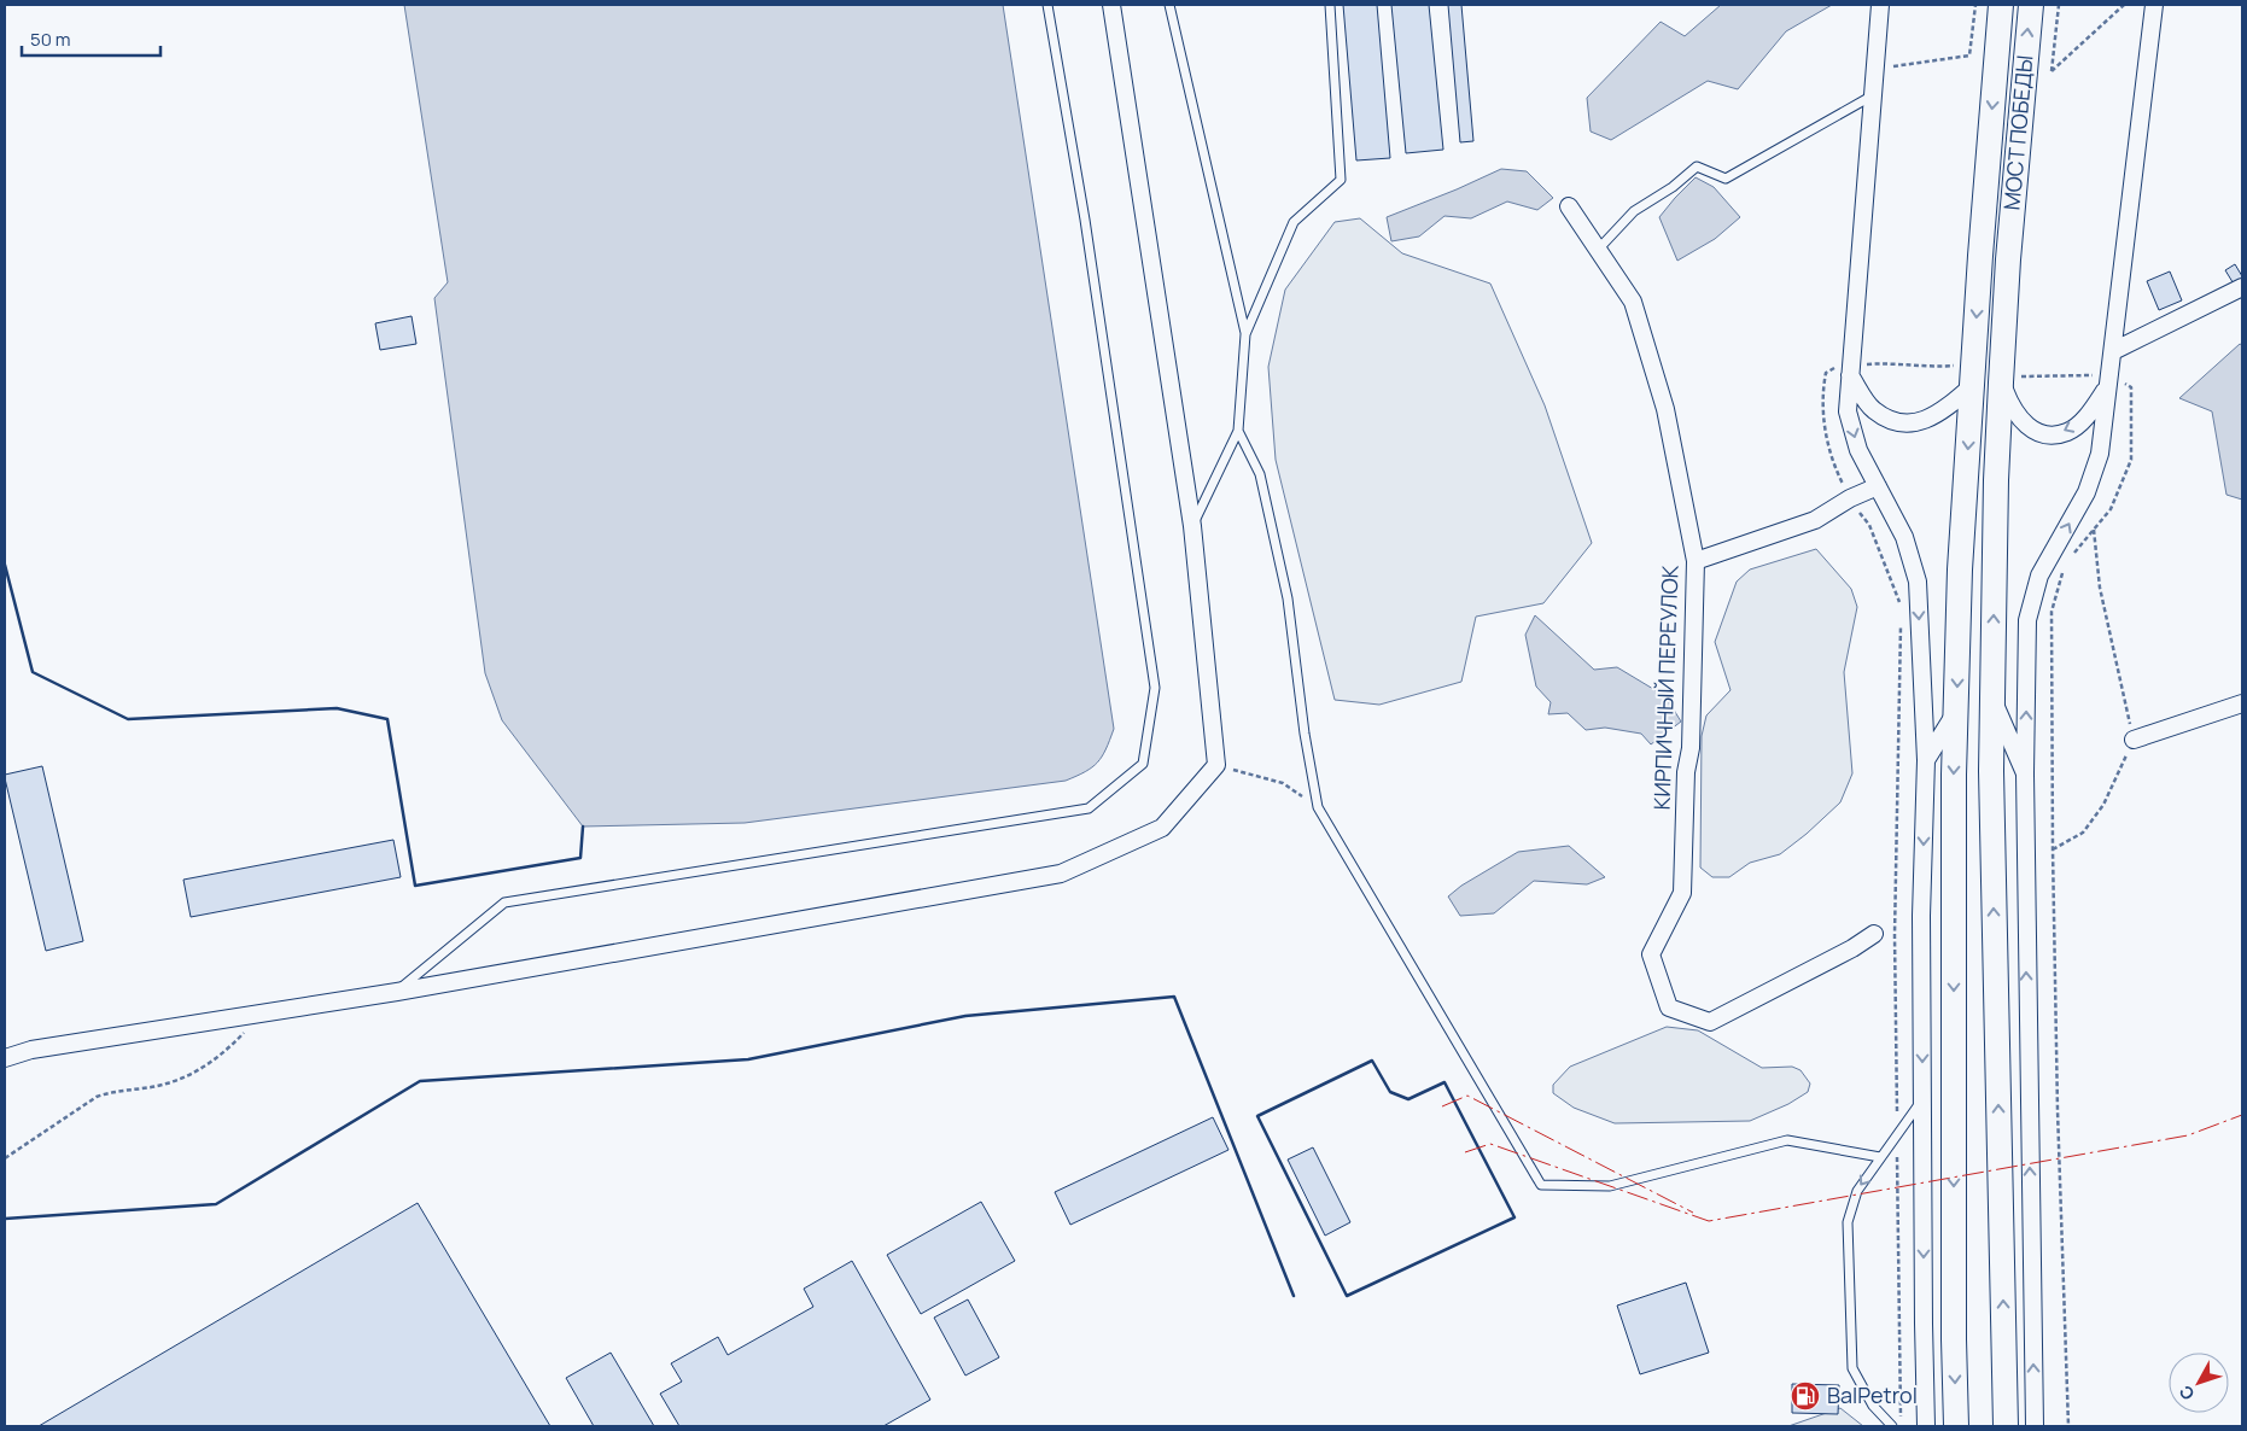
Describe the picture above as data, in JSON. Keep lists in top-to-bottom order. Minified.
{"streets":{"main road":["МОСТ ПОБЕДЫ"],"street":["КИРПИЧНЫЙ ПЕРЕУЛОК"]},"places":{"fuel station":["BalPetrol"]},"scale_bar":"50 m","north":"bottom left"}
